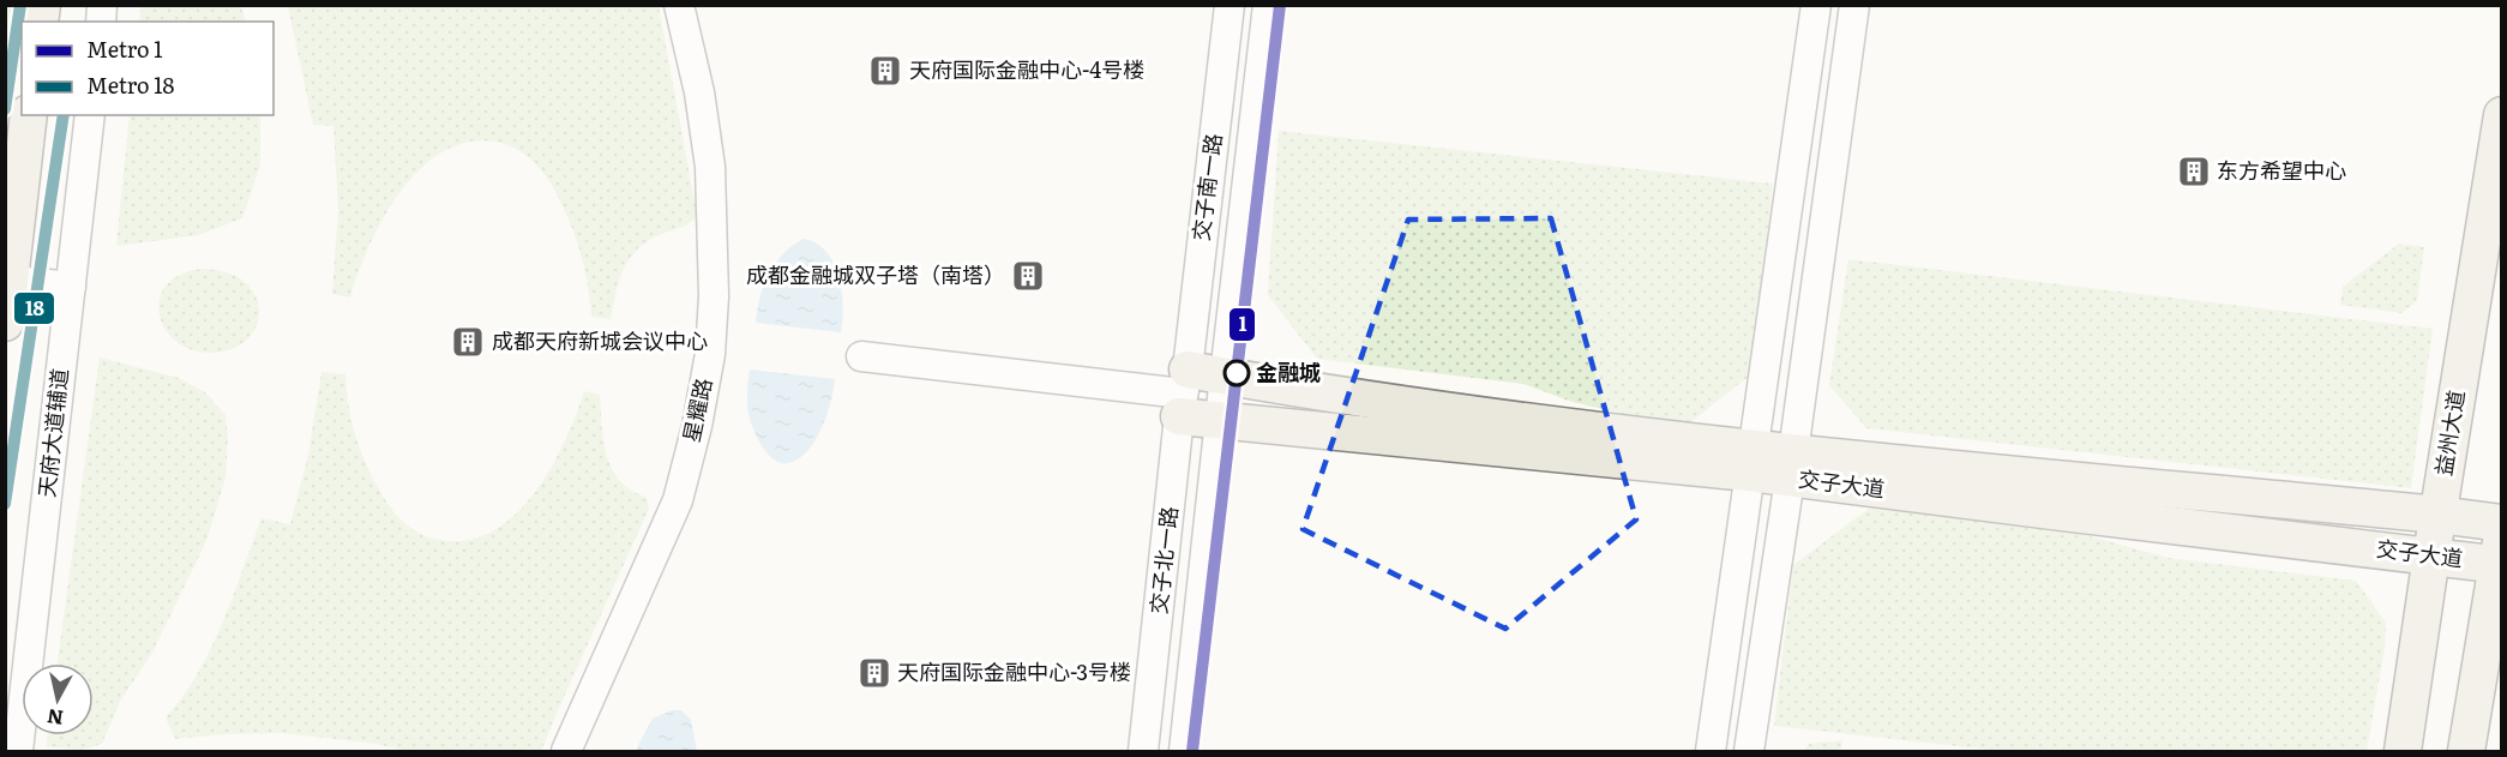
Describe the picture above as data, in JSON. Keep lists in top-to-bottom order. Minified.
{"streets":{"main road":["益州大道","交子大道"],"street":["交子南一路","星耀路","天府大道辅道","交子北一路"]},"crossings":[["交子南一路","交子大道"],["交子南一路","交子北一路"],["益州大道","交子大道"],["交子大道","交子北一路"]],"places":{"building":["天府国际金融中心-4号楼","东方希望中心","成都金融城双子塔（南塔）","成都天府新城会议中心","天府国际金融中心-3号楼"],"other":["金融城"]},"lines":["metro line 1","metro line 18"],"legend":["Metro 1","Metro 18"],"north":"bottom"}
